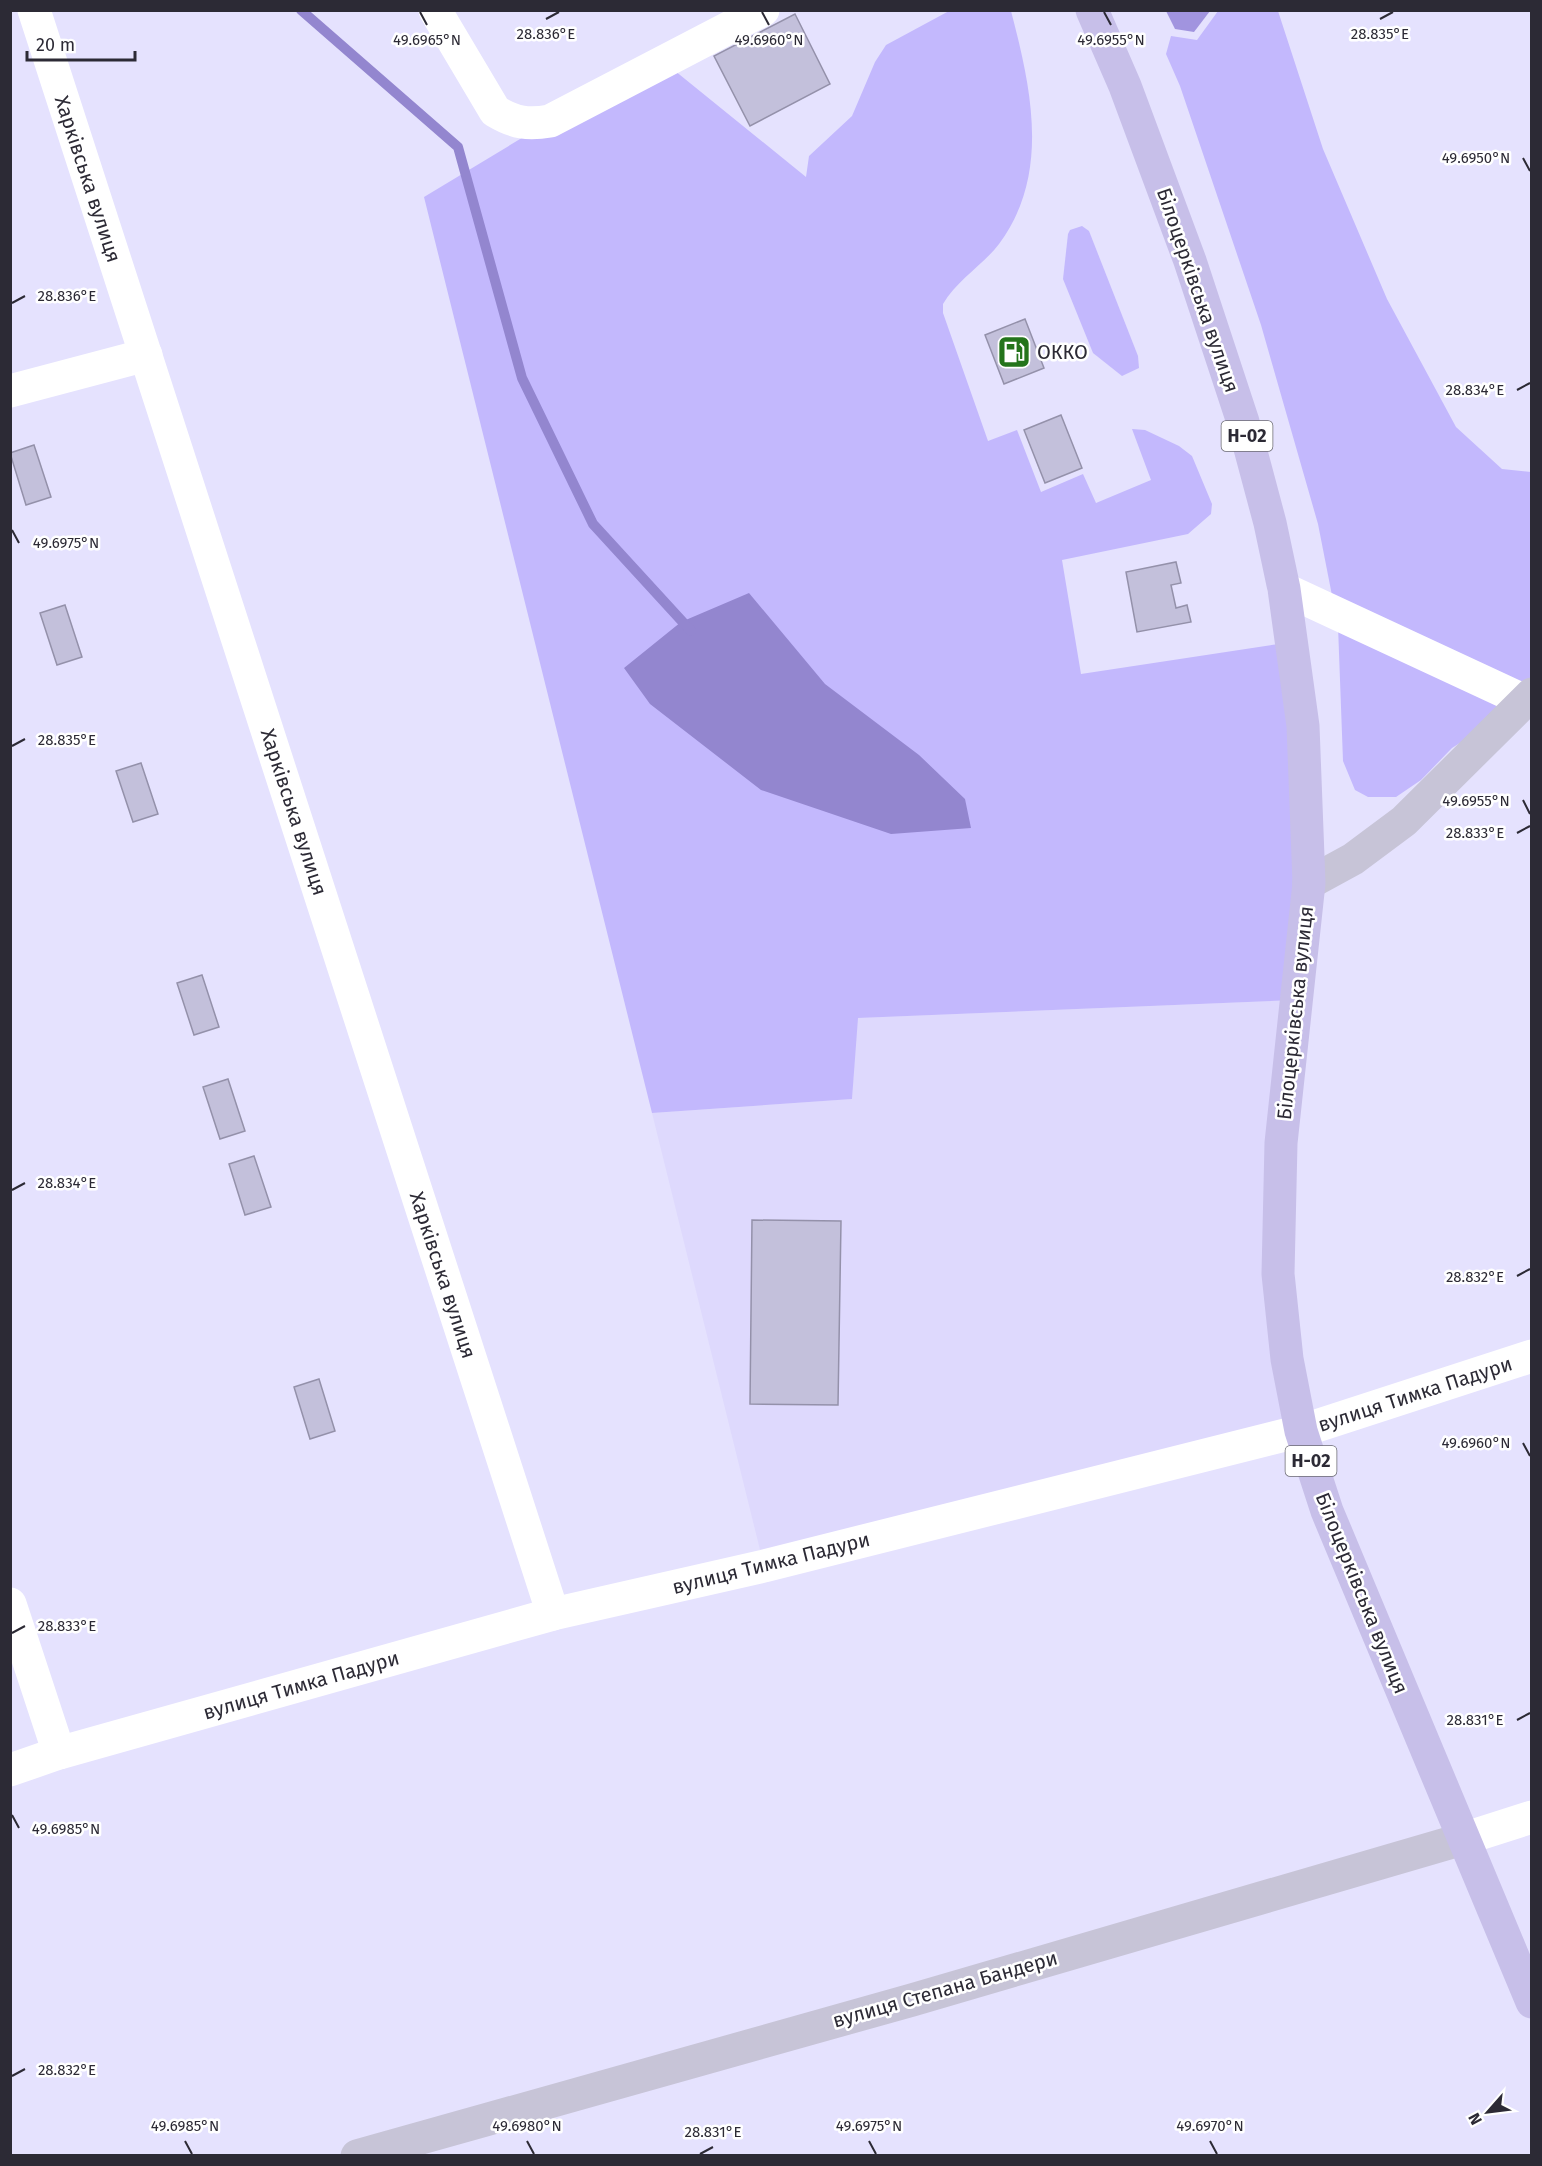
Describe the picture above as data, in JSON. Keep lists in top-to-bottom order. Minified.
{"streets":{"main road":["Білоцерківська вулиця","Н-02"],"street":["Харківська вулиця","вулиця Тимка Падури","вулиця Степана Бандери"]},"crossings":[["Харківська вулиця","вулиця Тимка Падури"],["Білоцерківська вулиця","вулиця Тимка Падури"],["Білоцерківська вулиця","вулиця Степана Бандери"]],"places":{"fuel station":["ОККО"]},"scale_bar":"20 m","north":"bottom left","coordinates":["28.836°E","28.835°E","49.6965°N","49.6960°N","49.6955°N","49.6950°N","28.834°E","49.6975°N","28.833°E","28.832°E","28.831°E","49.6985°N","49.6980°N","49.6970°N"]}
